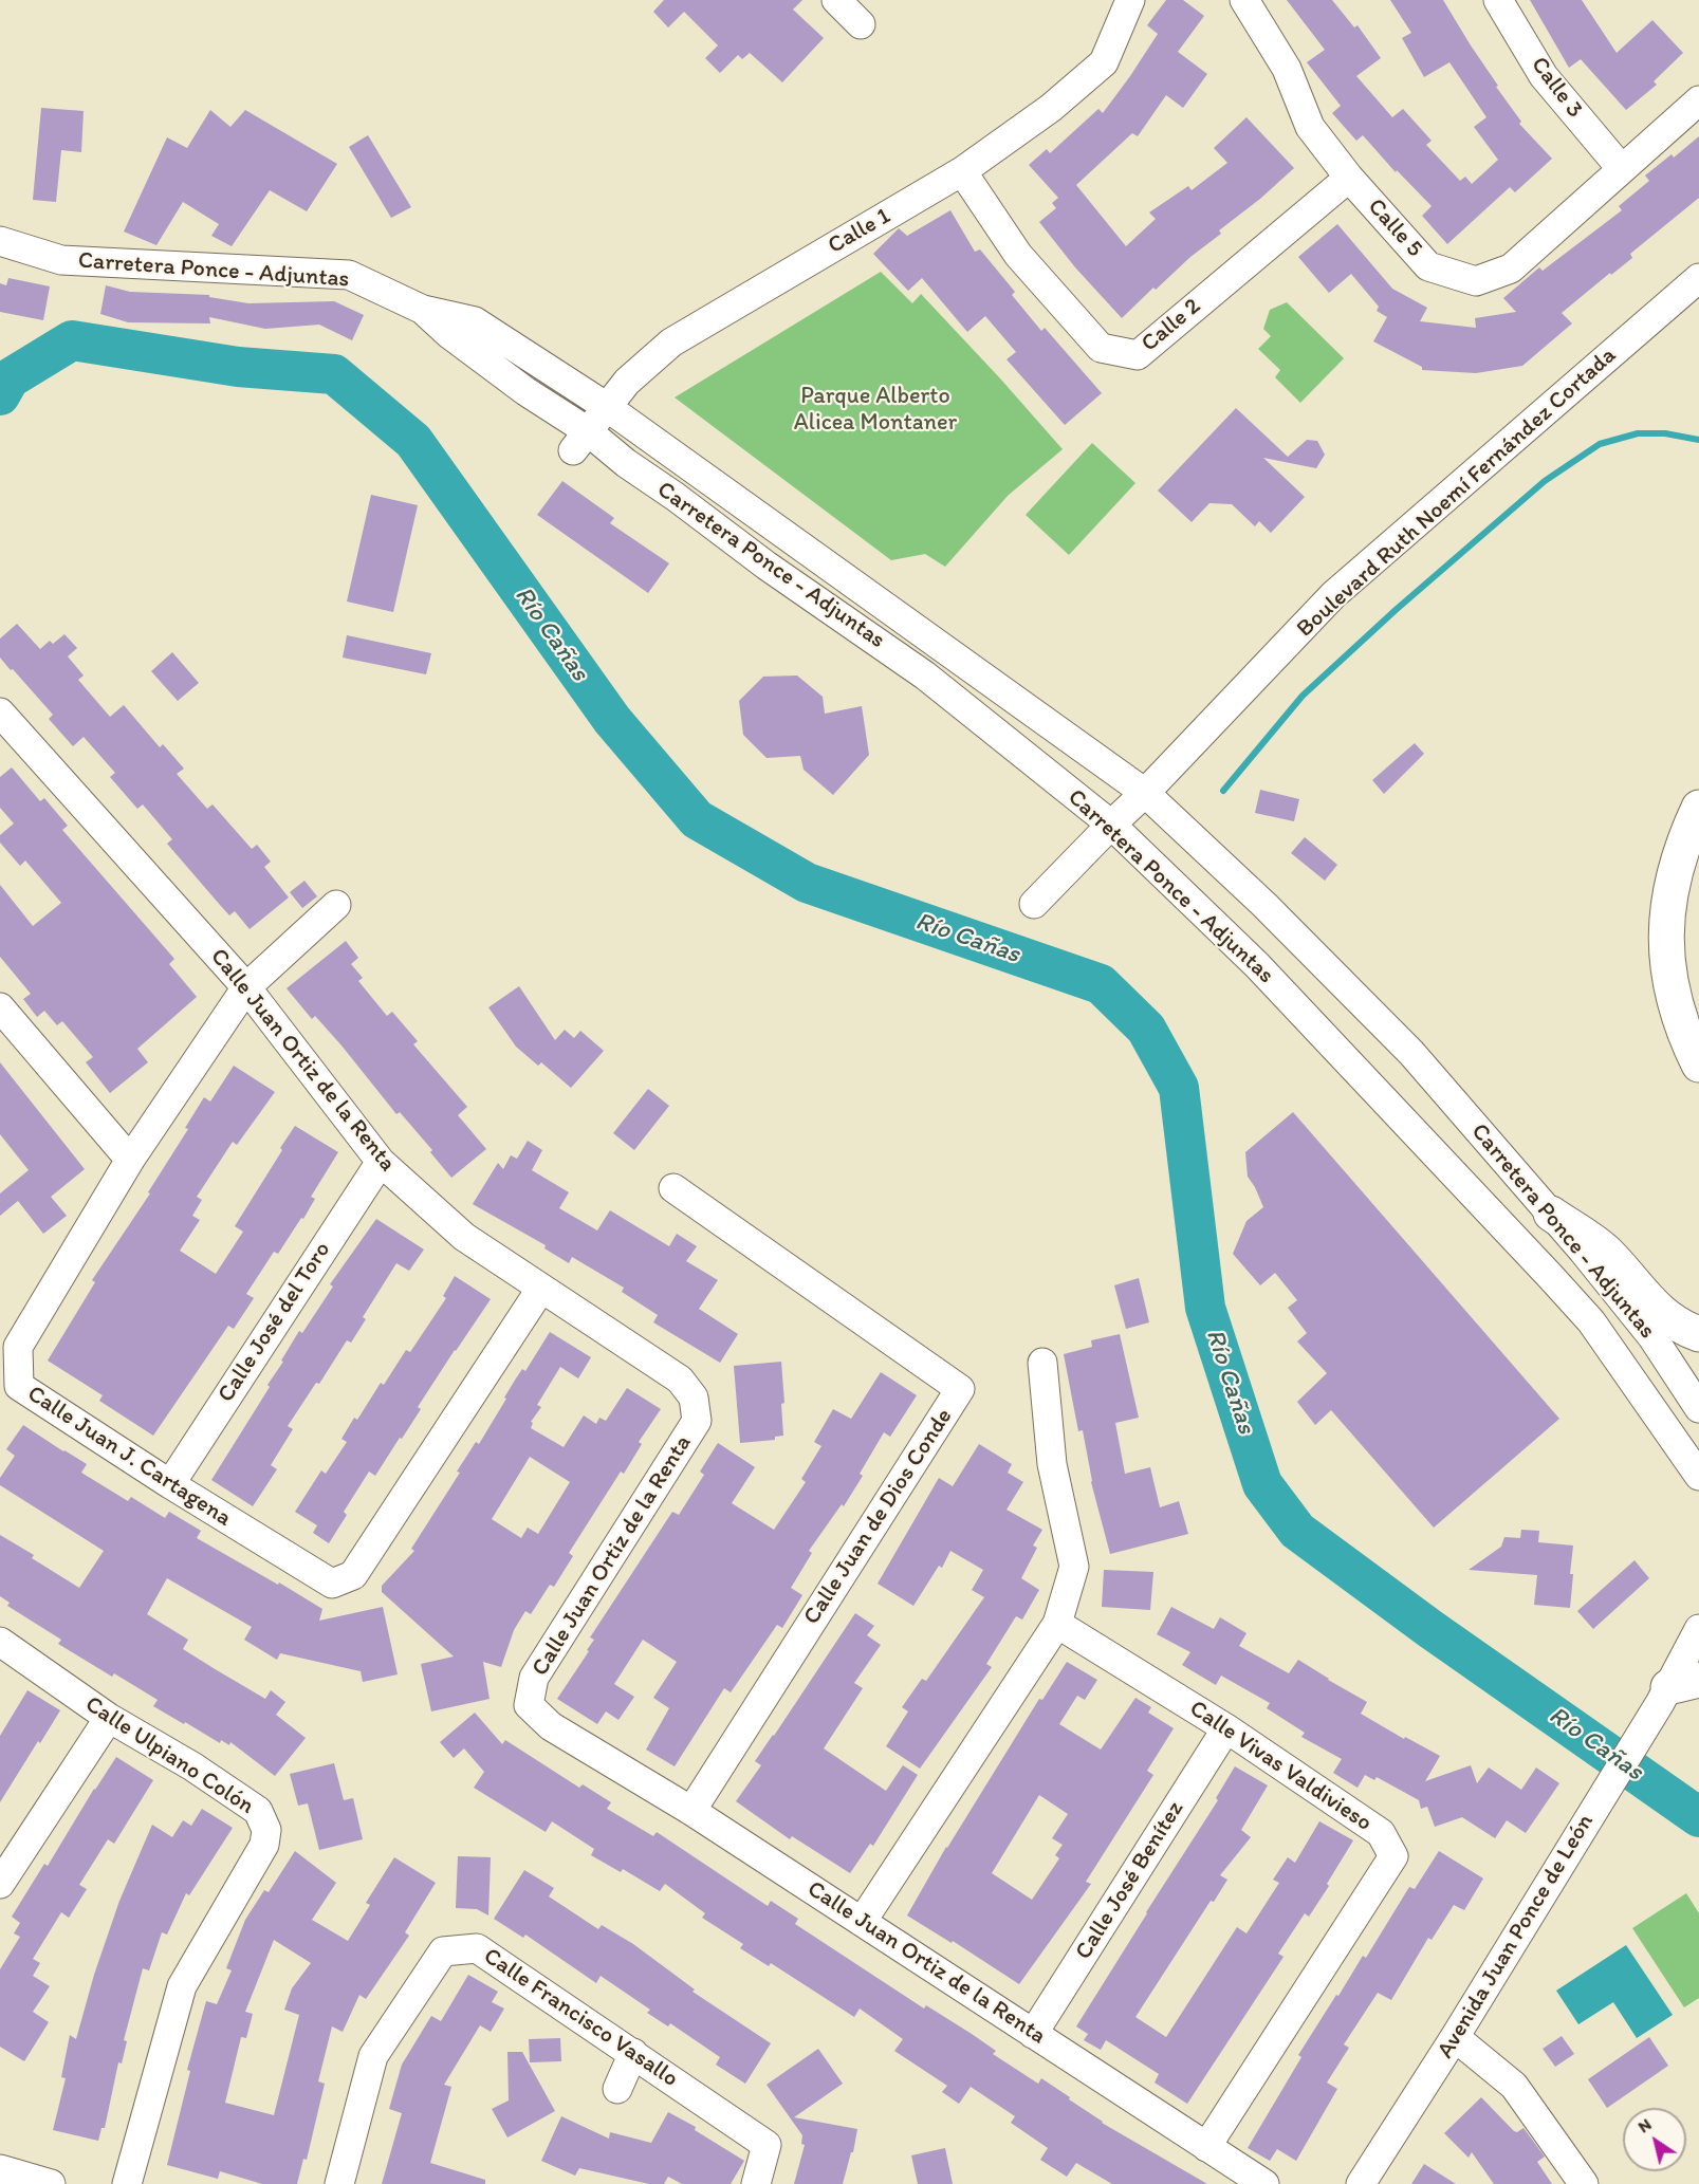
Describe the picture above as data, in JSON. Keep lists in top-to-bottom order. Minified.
{"streets":{"street":["Calle 3","Calle 5","Calle 1","Carretera Ponce - Adjuntas","Calle 2","Boulevard Ruth Noemí Fernández Cortada","Calle Juan Ortiz de la Renta","Calle José del Toro","Calle Juan J. Cartagena","Calle Juan de Dios Conde","Calle Ulpiano Colón","Calle Vivas Valdivieso","Calle José Benítez","Avenida Juan Ponce de León","Calle Francisco Vasallo"]},"crossings":[["Calle 3","Calle 5"],["Calle 5","Calle 2"],["Calle 1","Carretera Ponce - Adjuntas"],["Calle 1","Calle 2"],["Carretera Ponce - Adjuntas","Boulevard Ruth Noemí Fernández Cortada"],["Calle Juan Ortiz de la Renta","Calle José del Toro"],["Calle Juan Ortiz de la Renta","Calle Juan J. Cartagena"],["Calle Juan Ortiz de la Renta","Calle Juan de Dios Conde"],["Calle Juan Ortiz de la Renta","Calle Vivas Valdivieso"],["Calle Juan Ortiz de la Renta","Calle José Benítez"],["Calle José del Toro","Calle Juan J. Cartagena"],["Calle Vivas Valdivieso","Calle José Benítez"]],"water":["Río Cañas"],"parks":["Parque Alberto Alicea Montaner"],"north":"top left"}
